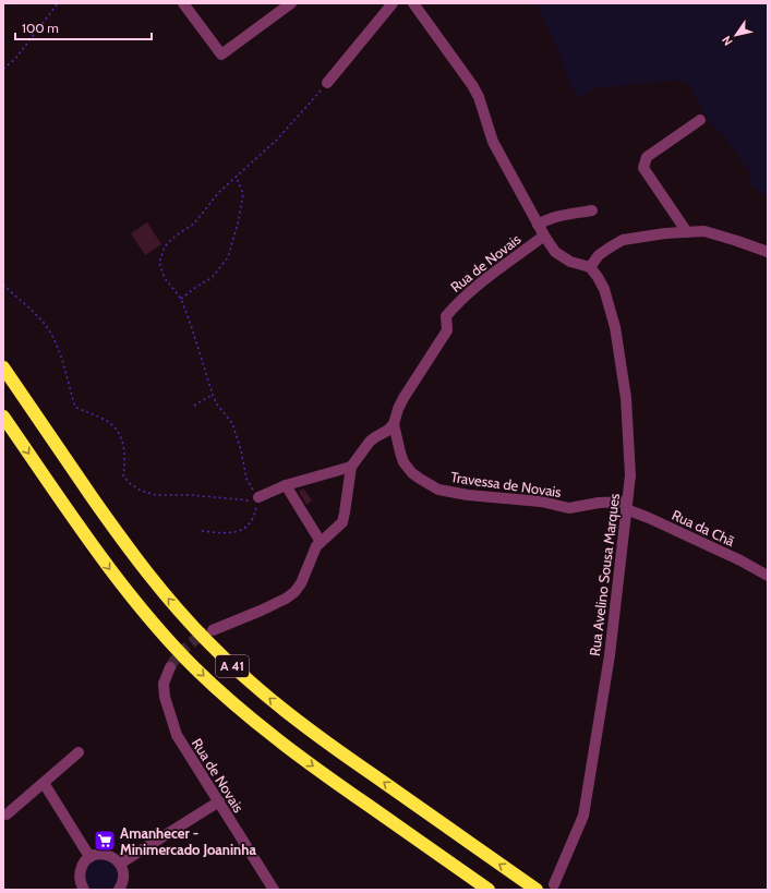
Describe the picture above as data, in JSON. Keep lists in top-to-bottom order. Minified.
{"streets":{"highway":["A 41"],"street":["Rua de Novais","Travessa de Novais","Rua da Chã","Rua Avelino Sousa Marques"]},"crossings":[["Rua de Novais","Travessa de Novais"],["Travessa de Novais","Rua da Chã"],["Travessa de Novais","Rua Avelino Sousa Marques"],["Rua da Chã","Rua Avelino Sousa Marques"]],"places":{"supermarket":["Amanhecer - Minimercado Joaninha"]},"scale_bar":"100 m","north":"bottom left"}
